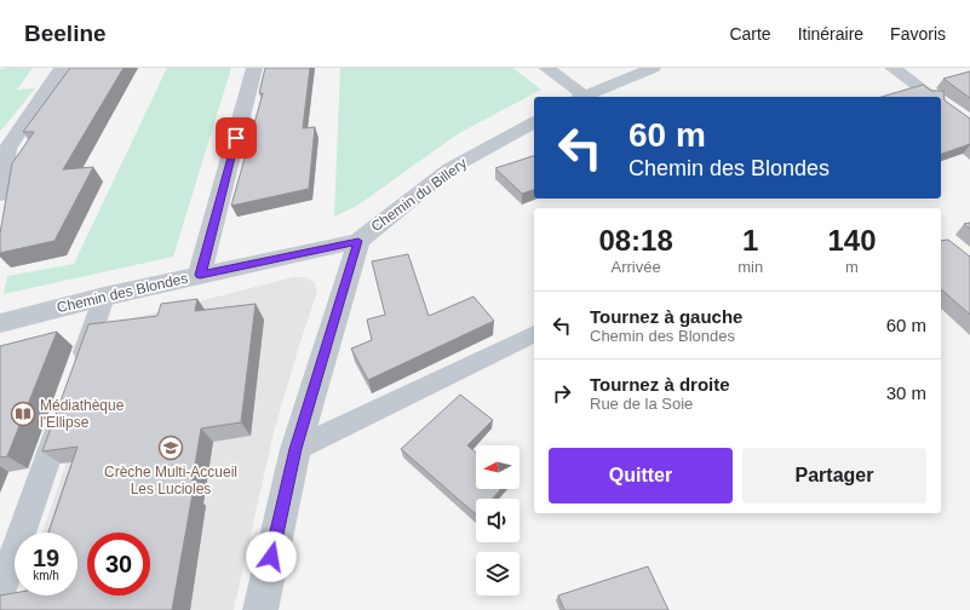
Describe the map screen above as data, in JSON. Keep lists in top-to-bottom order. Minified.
{"streets":{"street":["Chemin du Billery","Chemin des Blondes"]},"crossings":[["Chemin du Billery","Chemin des Blondes"]],"places":{"library":["Médiathèque l'Ellipse"],"school or university":["Crèche Multi-Accueil Les Lucioles"]},"north":"left","page":{"header":"Beeline","nav":["Carte","Itinéraire","Favoris"],"turn":["60 m","Chemin des Blondes"],"eta":["08:18","Arrivée","1","min","140","m"],"list":[{"name":"Tournez à gauche","note":"Chemin des Blondes","value":"60 m"},{"name":"Tournez à droite","note":"Rue de la Soie","value":"30 m"}],"buttons":["Quitter","Partager"],"speed":"19 km/h","limit":"30"}}
